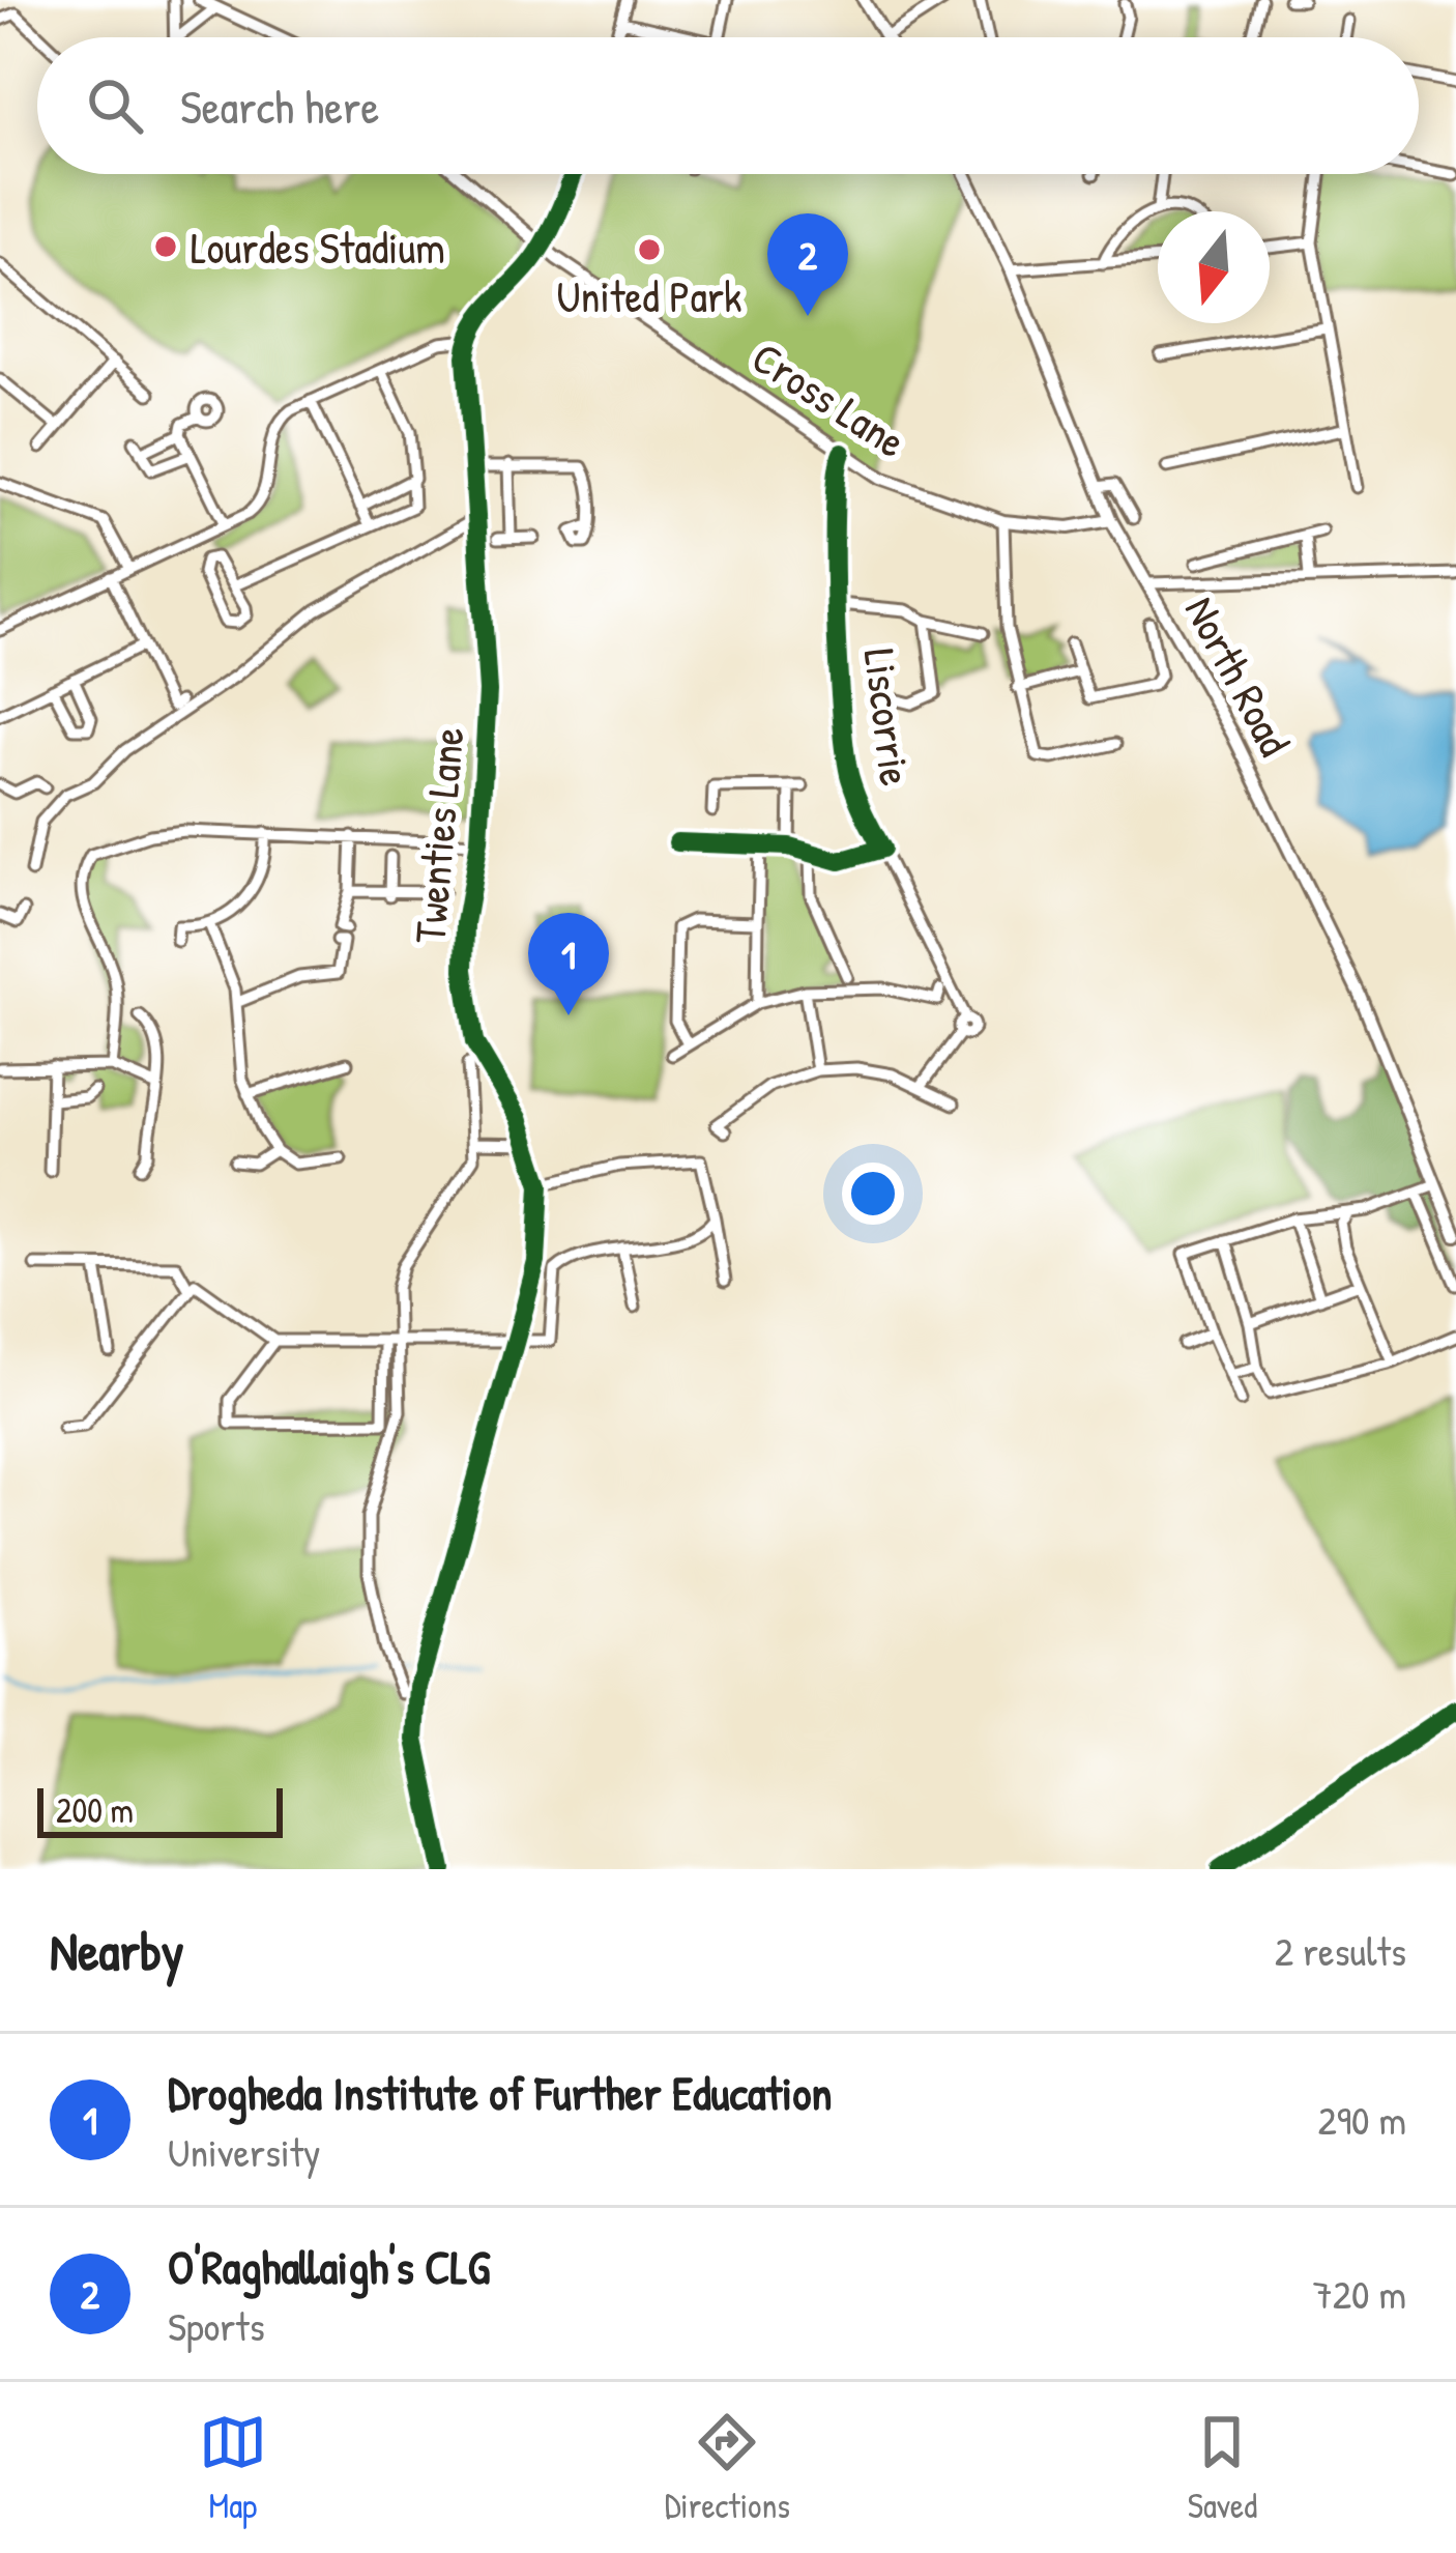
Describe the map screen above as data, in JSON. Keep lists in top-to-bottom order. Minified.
{"streets":{"main road":["Cross Lane","North Road"],"street":["Liscorrie","Twenties Lane"]},"crossings":[["Cross Lane","North Road"],["Cross Lane","Liscorrie"]],"places":["Lourdes Stadium","United Park"],"scale_bar":"200 m","north":"bottom","page":{"search":"Search here","pins":["2","1"],"scale":"200 m","heading":["Nearby","2 results"],"list":[{"mark":"1","name":"Drogheda Institute of Further Education","note":"University","value":"290 m"},{"mark":"2","name":"O'Raghallaigh's CLG","note":"Sports","value":"720 m"}],"nav":["Map","Directions","Saved"]}}
